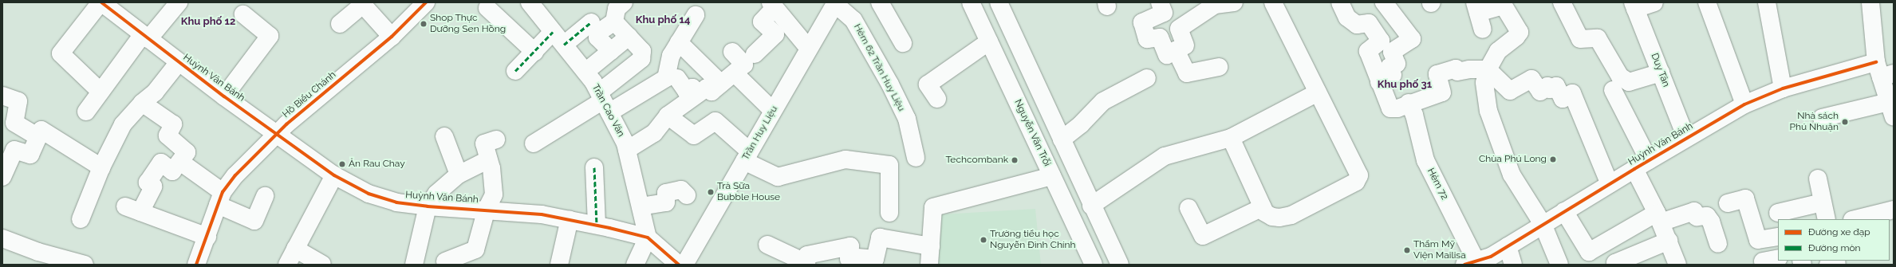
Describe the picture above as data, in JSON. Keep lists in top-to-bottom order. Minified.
{"streets":{"street":["Hẻm 62 Trần Huy Liệu","Duy Tân","Huỳnh Văn Bánh","Hồ Biểu Chánh","Trần Cao Vân","Trần Huy Liệu","Nguyễn Văn Trỗi","Hẻm 72"]},"crossings":[["Hẻm 62 Trần Huy Liệu","Trần Huy Liệu"],["Duy Tân","Huỳnh Văn Bánh"],["Huỳnh Văn Bánh","Hồ Biểu Chánh"],["Huỳnh Văn Bánh","Trần Cao Vân"],["Huỳnh Văn Bánh","Hẻm 72"]],"districts":["Khu phố 14","Khu phố 12","Khu phố 31"],"places":["Shop Thực Dưỡng Sen Hồng","Nhà sách Phú Nhuận","Chùa Phú Long","Techcombank","Ăn Rau Chay","Trà Sữa Bubble House","Trường tiểu học Nguyễn Đình Chính","Thẩm Mỹ Viện Mailisa"],"legend":["Đường xe đạp","Đường mòn"]}
